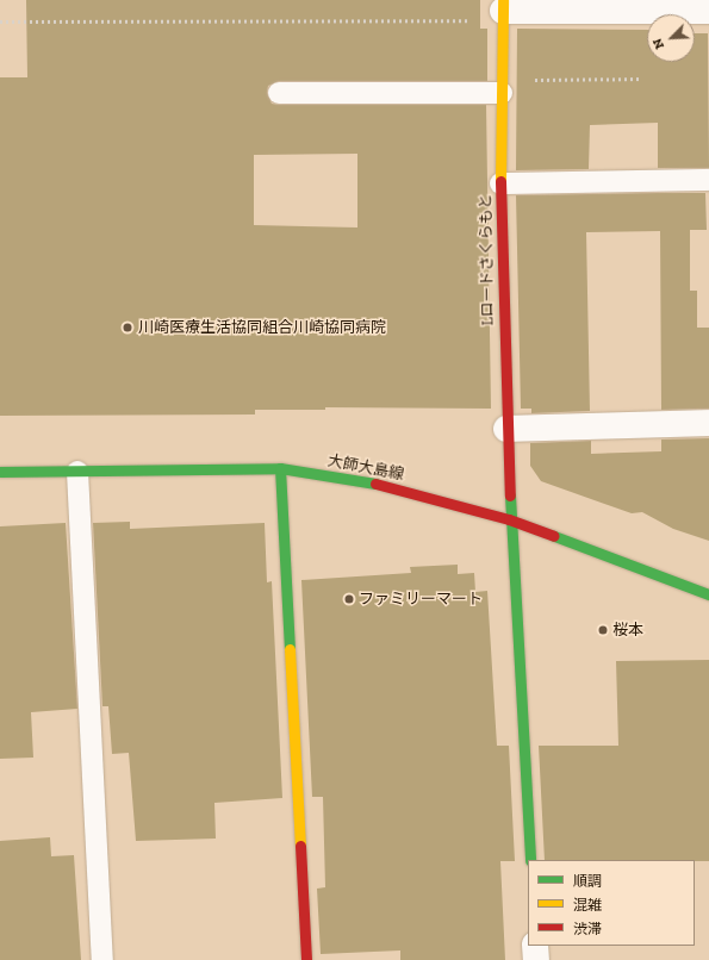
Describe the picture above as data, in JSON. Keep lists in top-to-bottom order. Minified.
{"streets":{"street":["Lロードさくらもと","大師大島線"]},"crossings":[["Lロードさくらもと","大師大島線"]],"places":["川崎医療生活協同組合川崎協同病院","ファミリーマート","桜本"],"legend":["順調","混雑","渋滞"],"north":"bottom left"}
